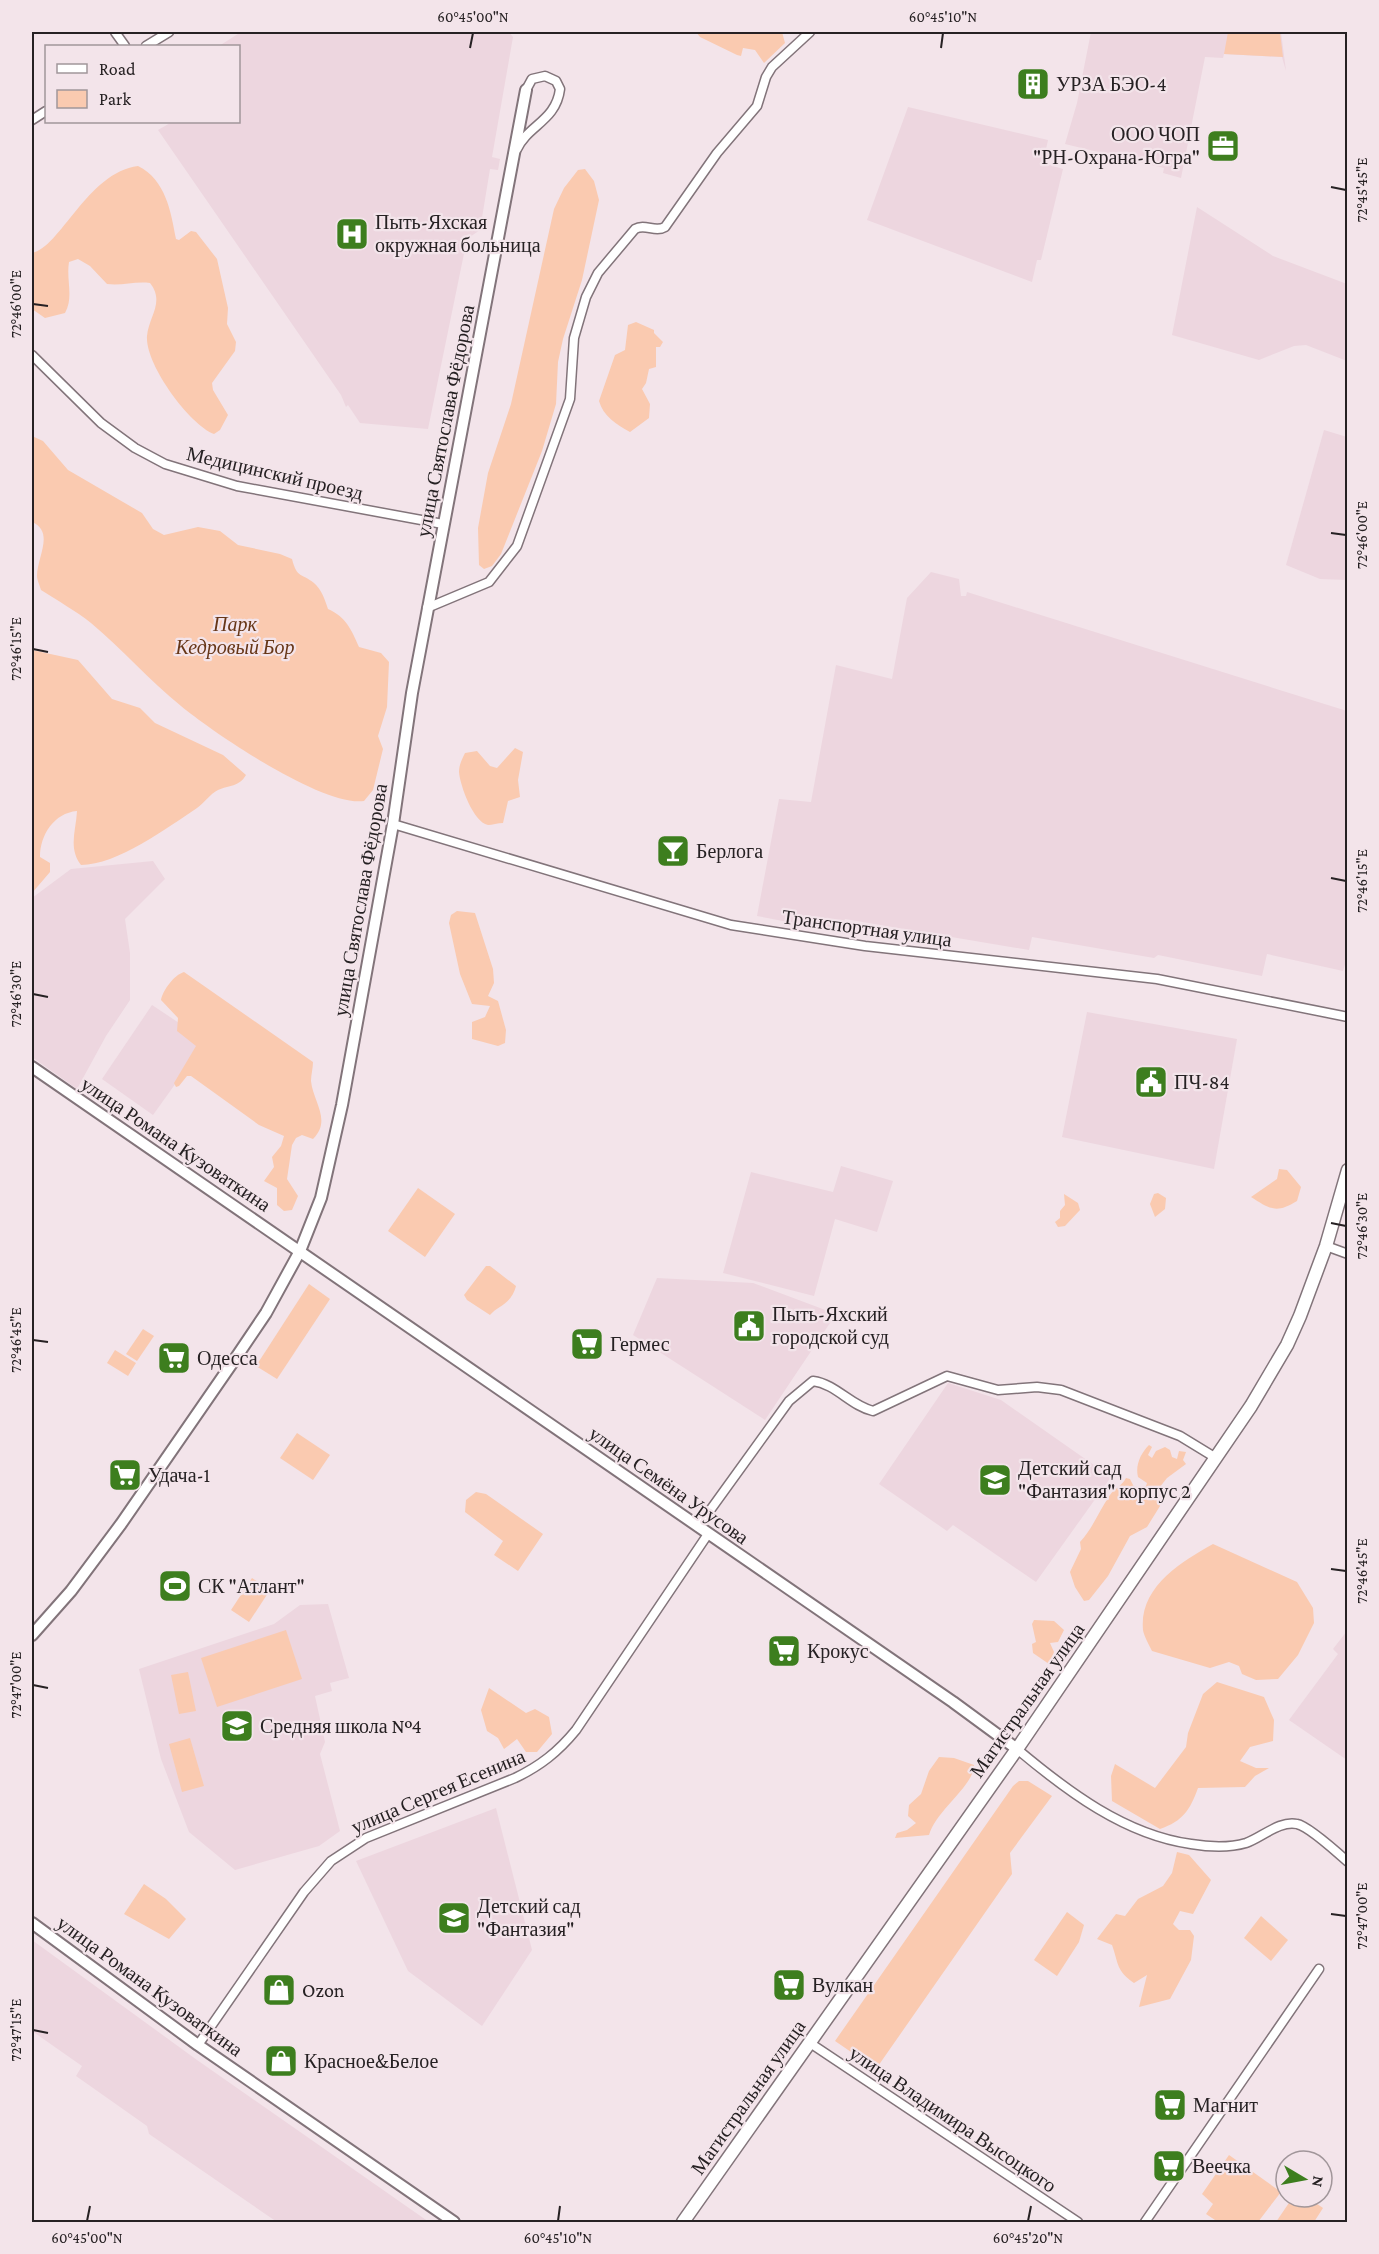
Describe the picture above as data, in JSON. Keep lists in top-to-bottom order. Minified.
{"streets":{"main road":["Магистральная улица"],"street":["улица Святослава Фёдорова","Медицинский проезд","Транспортная улица","улица Романа Кузоваткина","улица Семёна Урусова","улица Сергея Есенина","улица Владимира Высоцкого"]},"crossings":[["улица Святослава Фёдорова","Медицинский проезд"],["улица Святослава Фёдорова","Транспортная улица"],["улица Святослава Фёдорова","улица Романа Кузоваткина"],["улица Святослава Фёдорова","улица Семёна Урусова"],["улица Романа Кузоваткина","улица Семёна Урусова"],["улица Романа Кузоваткина","улица Сергея Есенина"],["улица Семёна Урусова","Магистральная улица"],["улица Семёна Урусова","улица Сергея Есенина"],["Магистральная улица","улица Владимира Высоцкого"]],"parks":["Парк Кедровый Бор"],"places":{"building":["УРЗА БЭО-4"],"office":["ООО ЧОП \"РН-Охрана-Югра\""],"hospital":["Пыть-Яхская окружная больница"],"bar":["Берлога"],"public building":["ПЧ-84","Пыть-Яхский городской суд"],"supermarket":["Гермес","Одесса","Удача-1","Крокус","Вулкан","Магнит","Веечка"],"school or university":["Детский сад \"Фантазия\" корпус 2","Средняя школа №4","Детский сад \"Фантазия\""],"sports":["СК \"Атлант\""],"shop":["Ozon","Красное&Белое"]},"legend":["Road","Park"],"north":"right","coordinates":["60°45'00\"N","60°45'10\"N","72°45'45\"E","72°46'00\"E","72°46'15\"E","72°46'30\"E","72°46'45\"E","72°47'00\"E","72°47'15\"E","60°45'20\"N"]}
